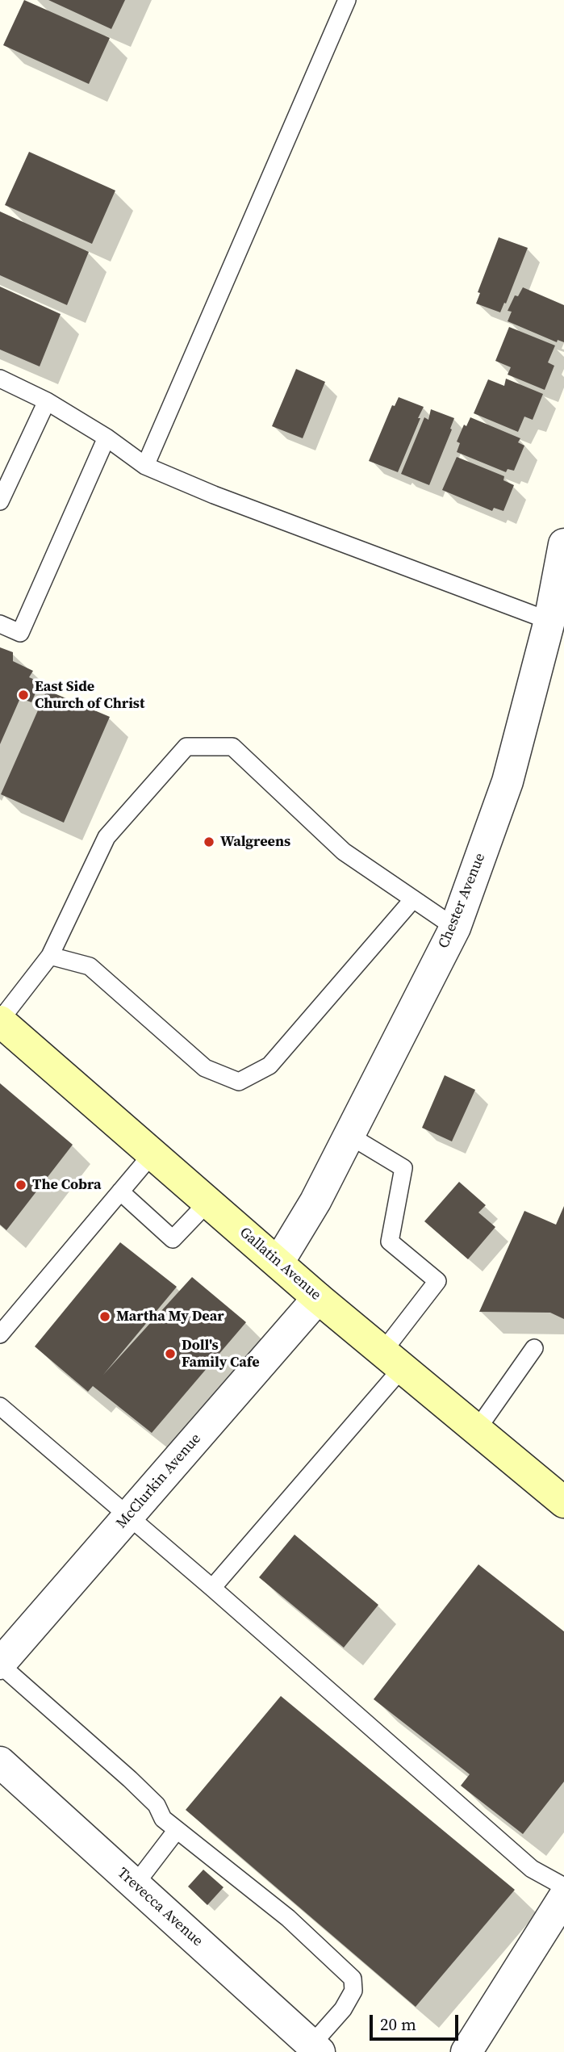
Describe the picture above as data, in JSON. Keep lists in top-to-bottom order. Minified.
{"streets":{"main road":["Gallatin Avenue"],"street":["Chester Avenue","McClurkin Avenue","Trevecca Avenue"]},"crossings":[["Chester Avenue","Gallatin Avenue"],["Gallatin Avenue","McClurkin Avenue"]],"places":["East Side Church of Christ","Walgreens","The Cobra","Martha My Dear","Doll's Family Cafe"],"scale_bar":"20 m"}
